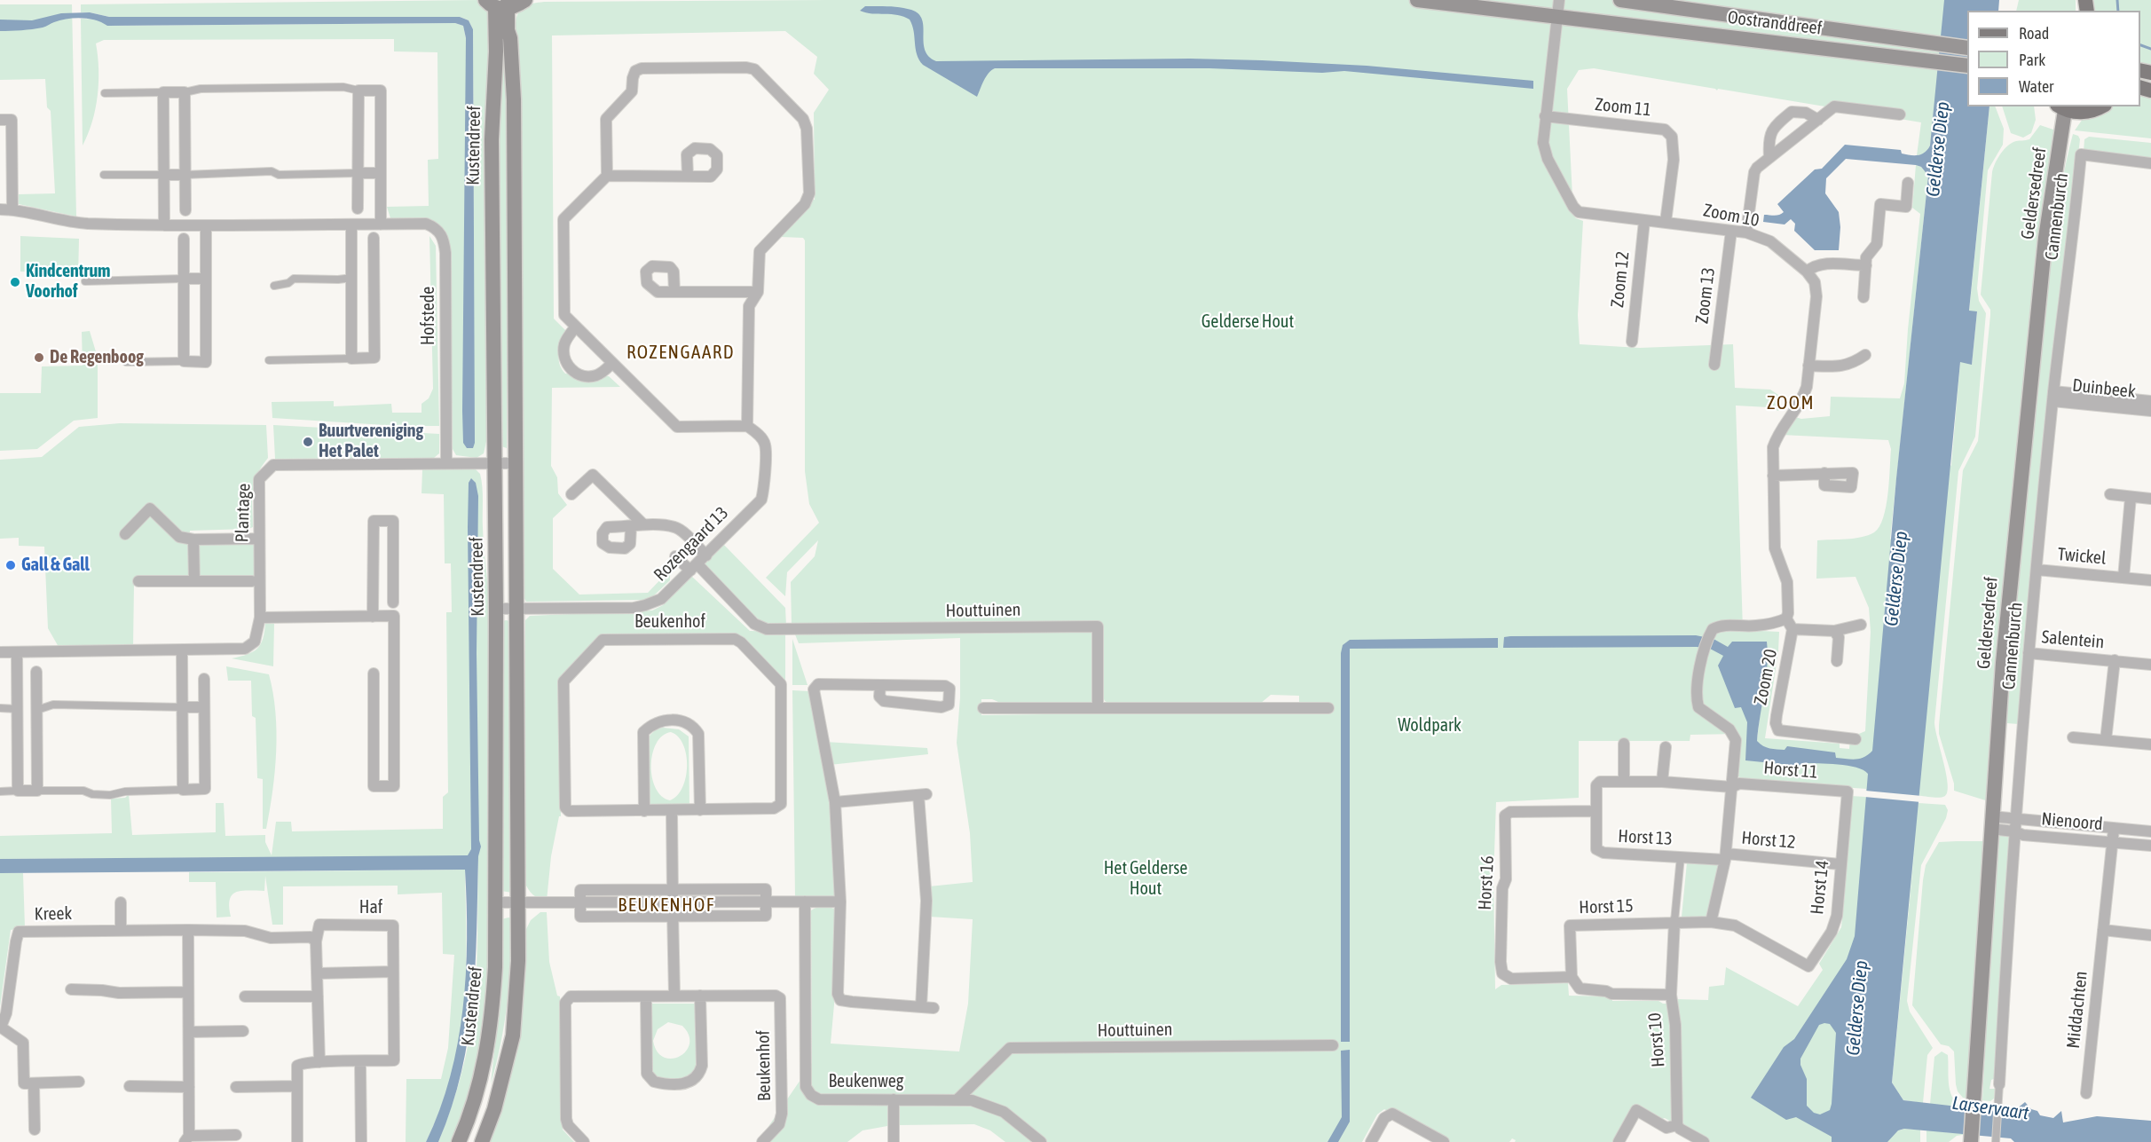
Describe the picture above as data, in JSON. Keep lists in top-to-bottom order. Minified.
{"streets":{"main road":["Oostranddreef","Kustendreef","Geldersedreef"],"street":["Zoom 11","Zoom 10","Cannenburch","Zoom 12","Zoom 13","Hofstede","Duinbeek","Plantage","Rozengaard 13","Twickel","Houttuinen","Beukenhof","Salentein","Zoom 20","Horst 11","Nienoord","Horst 13","Horst 12","Horst 16","Horst 14","Horst 15","Haf","Kreek","Middachten","Horst 10","Beukenweg"]},"crossings":[["Oostranddreef","Zoom 10"],["Zoom 11","Zoom 10"],["Kustendreef","Plantage"],["Kustendreef","Rozengaard 13"],["Geldersedreef","Nienoord"],["Zoom 10","Zoom 12"],["Zoom 10","Zoom 13"],["Zoom 10","Zoom 20"],["Cannenburch","Duinbeek"],["Cannenburch","Twickel"],["Cannenburch","Salentein"],["Cannenburch","Nienoord"],["Hofstede","Plantage"],["Rozengaard 13","Houttuinen"],["Houttuinen","Beukenweg"],["Horst 11","Horst 13"],["Horst 11","Horst 14"],["Nienoord","Middachten"],["Horst 13","Horst 12"],["Horst 13","Horst 16"],["Horst 13","Horst 10"],["Horst 12","Horst 14"],["Horst 16","Horst 15"],["Horst 15","Horst 10"]],"districts":["ROZENGAARD","ZOOM","BEUKENHOF"],"water":["Gelderse Diep","Larservaart"],"parks":["Gelderse Hout","Woldpark","Het Gelderse Hout"],"places":["Kindcentrum Voorhof","De Regenboog","Buurtvereniging Het Palet","Gall & Gall"],"legend":["Road","Park","Water"]}
